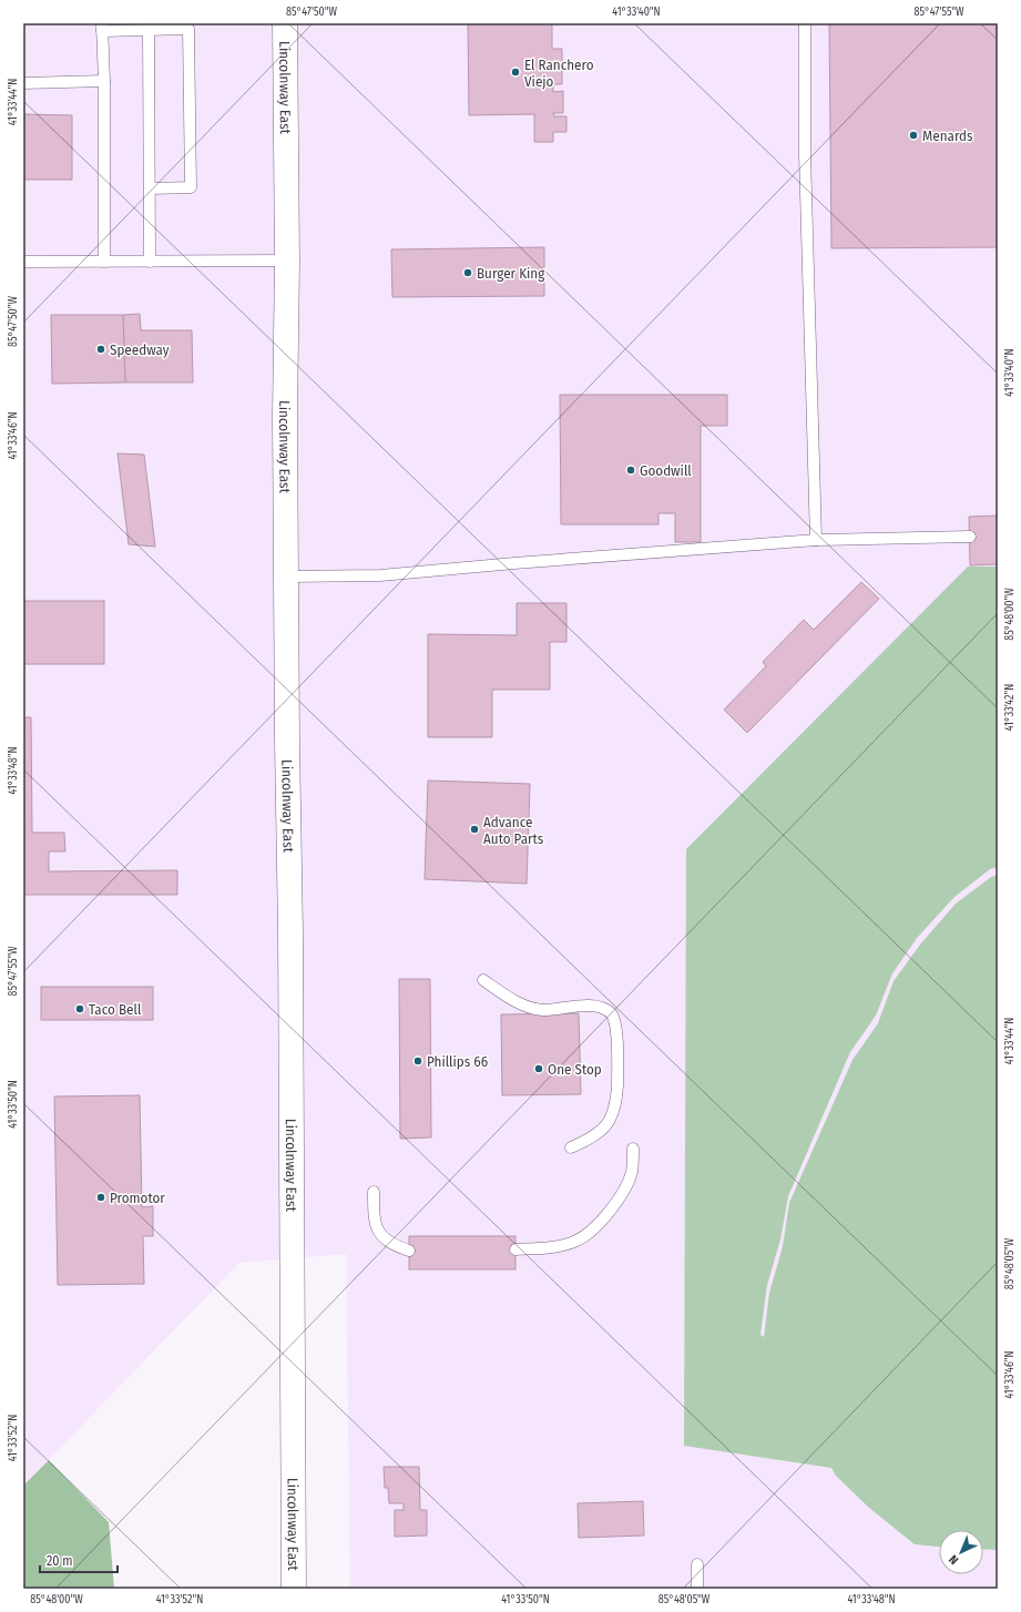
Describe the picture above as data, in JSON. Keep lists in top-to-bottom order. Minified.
{"streets":{"highway":["Lincolnway East"]},"places":["El Ranchero Viejo","Menards","Burger King","Speedway","Goodwill","Advance Auto Parts","Taco Bell","Phillips 66","One Stop","Promotor"],"scale_bar":"20 m","north":"bottom left","coordinates":["85°47'50\"W","41°33'40\"N","85°47'55\"W","41°33'44\"N","41°33'46\"N","85°48'00\"W","41°33'42\"N","41°33'48\"N","41°33'50\"N","85°48'05\"W","41°33'52\"N"]}
